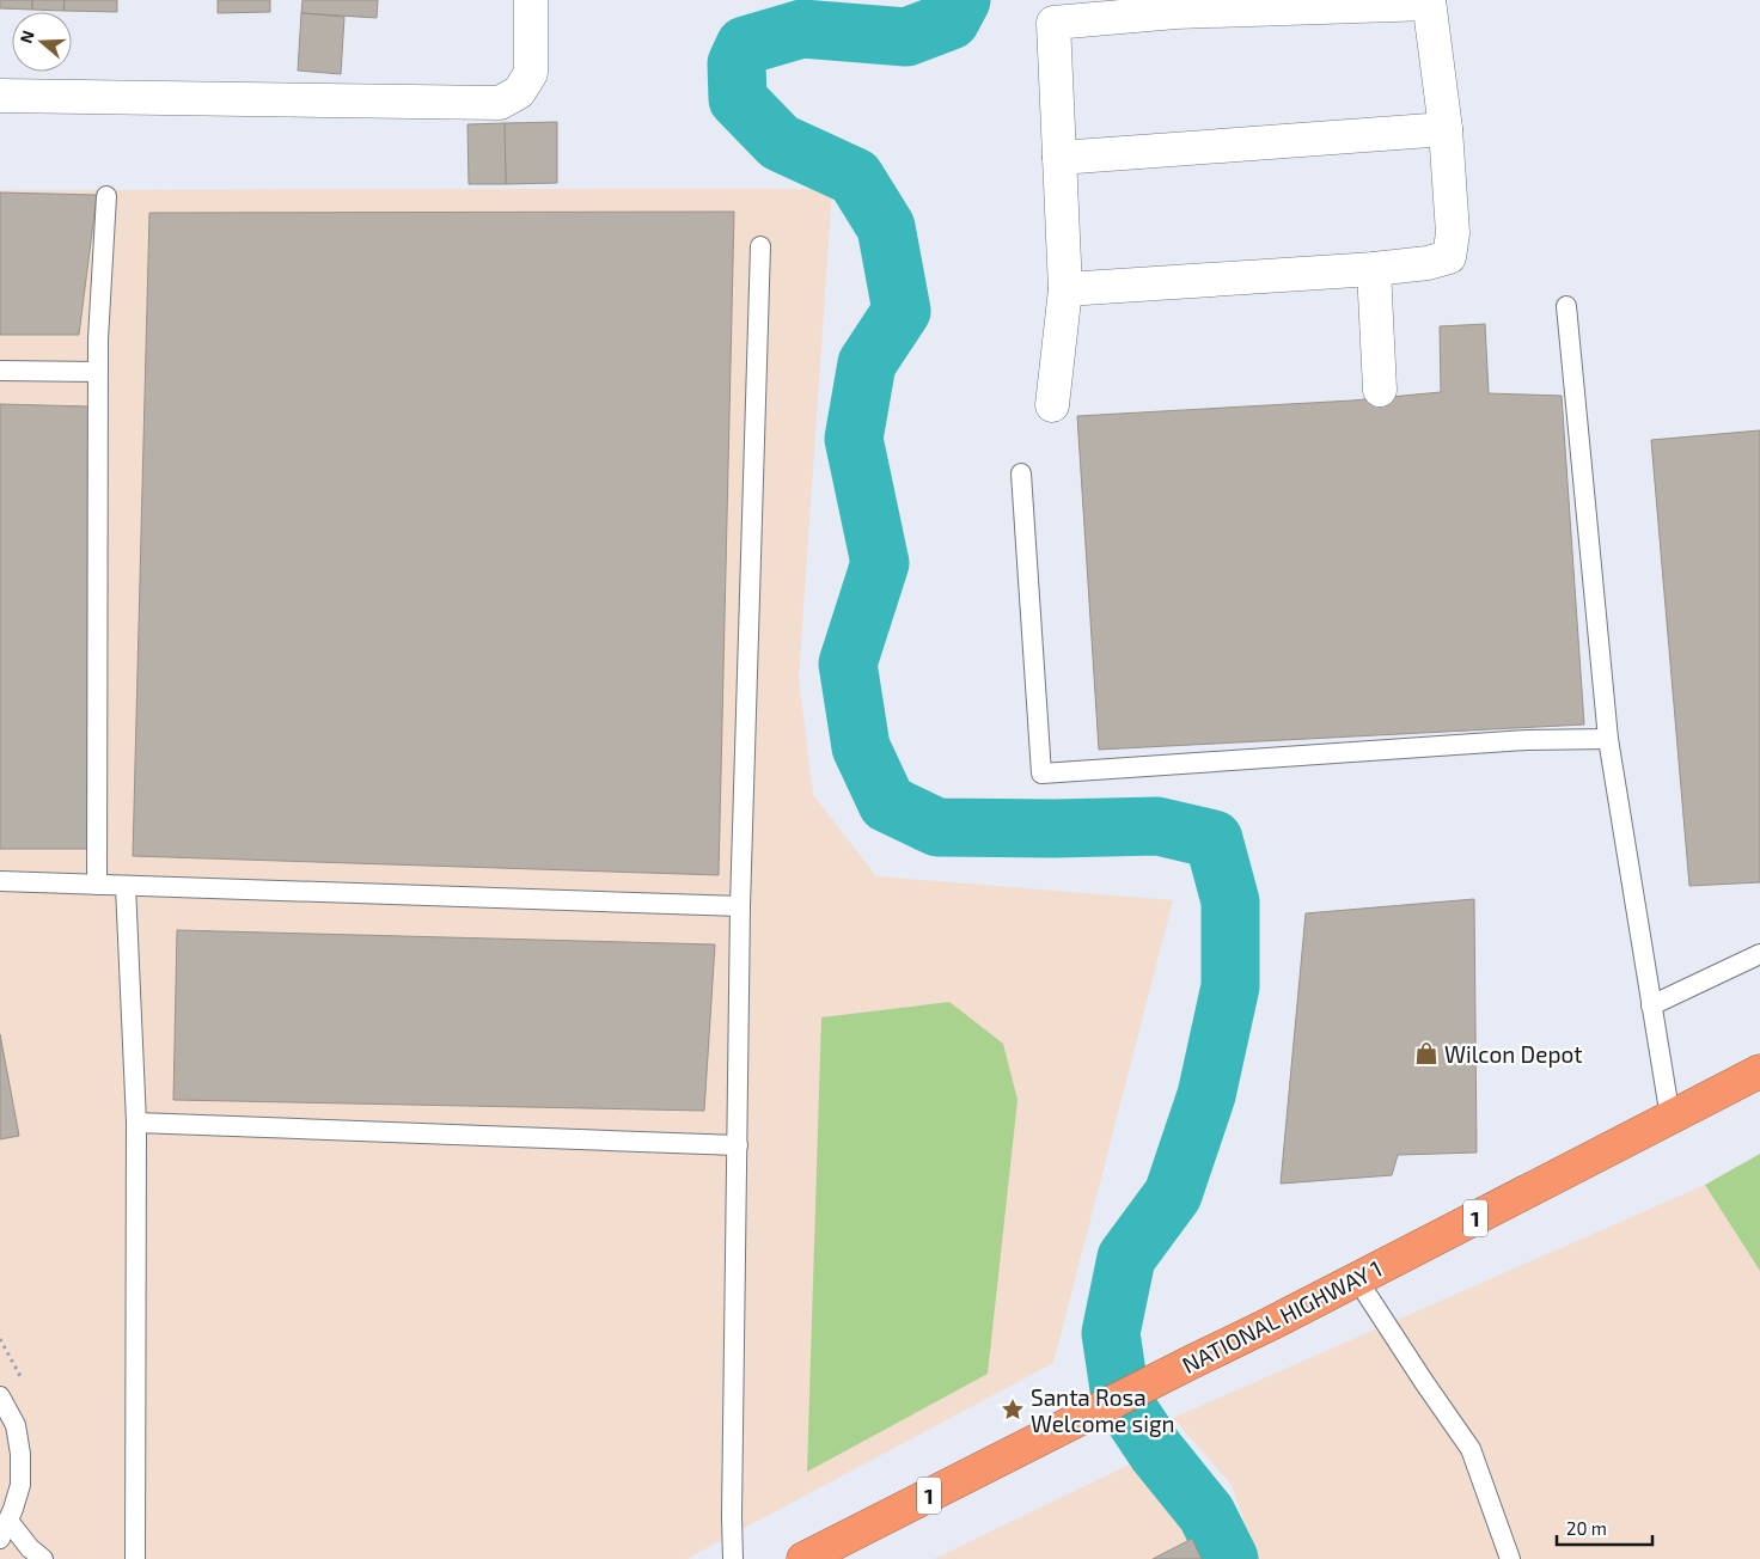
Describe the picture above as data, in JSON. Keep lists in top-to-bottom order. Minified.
{"streets":{"highway":["1","NATIONAL HIGHWAY 1"]},"places":{"shop":["Wilcon Depot"],"place":["Santa Rosa Welcome sign"]},"scale_bar":"20 m","north":"left"}
